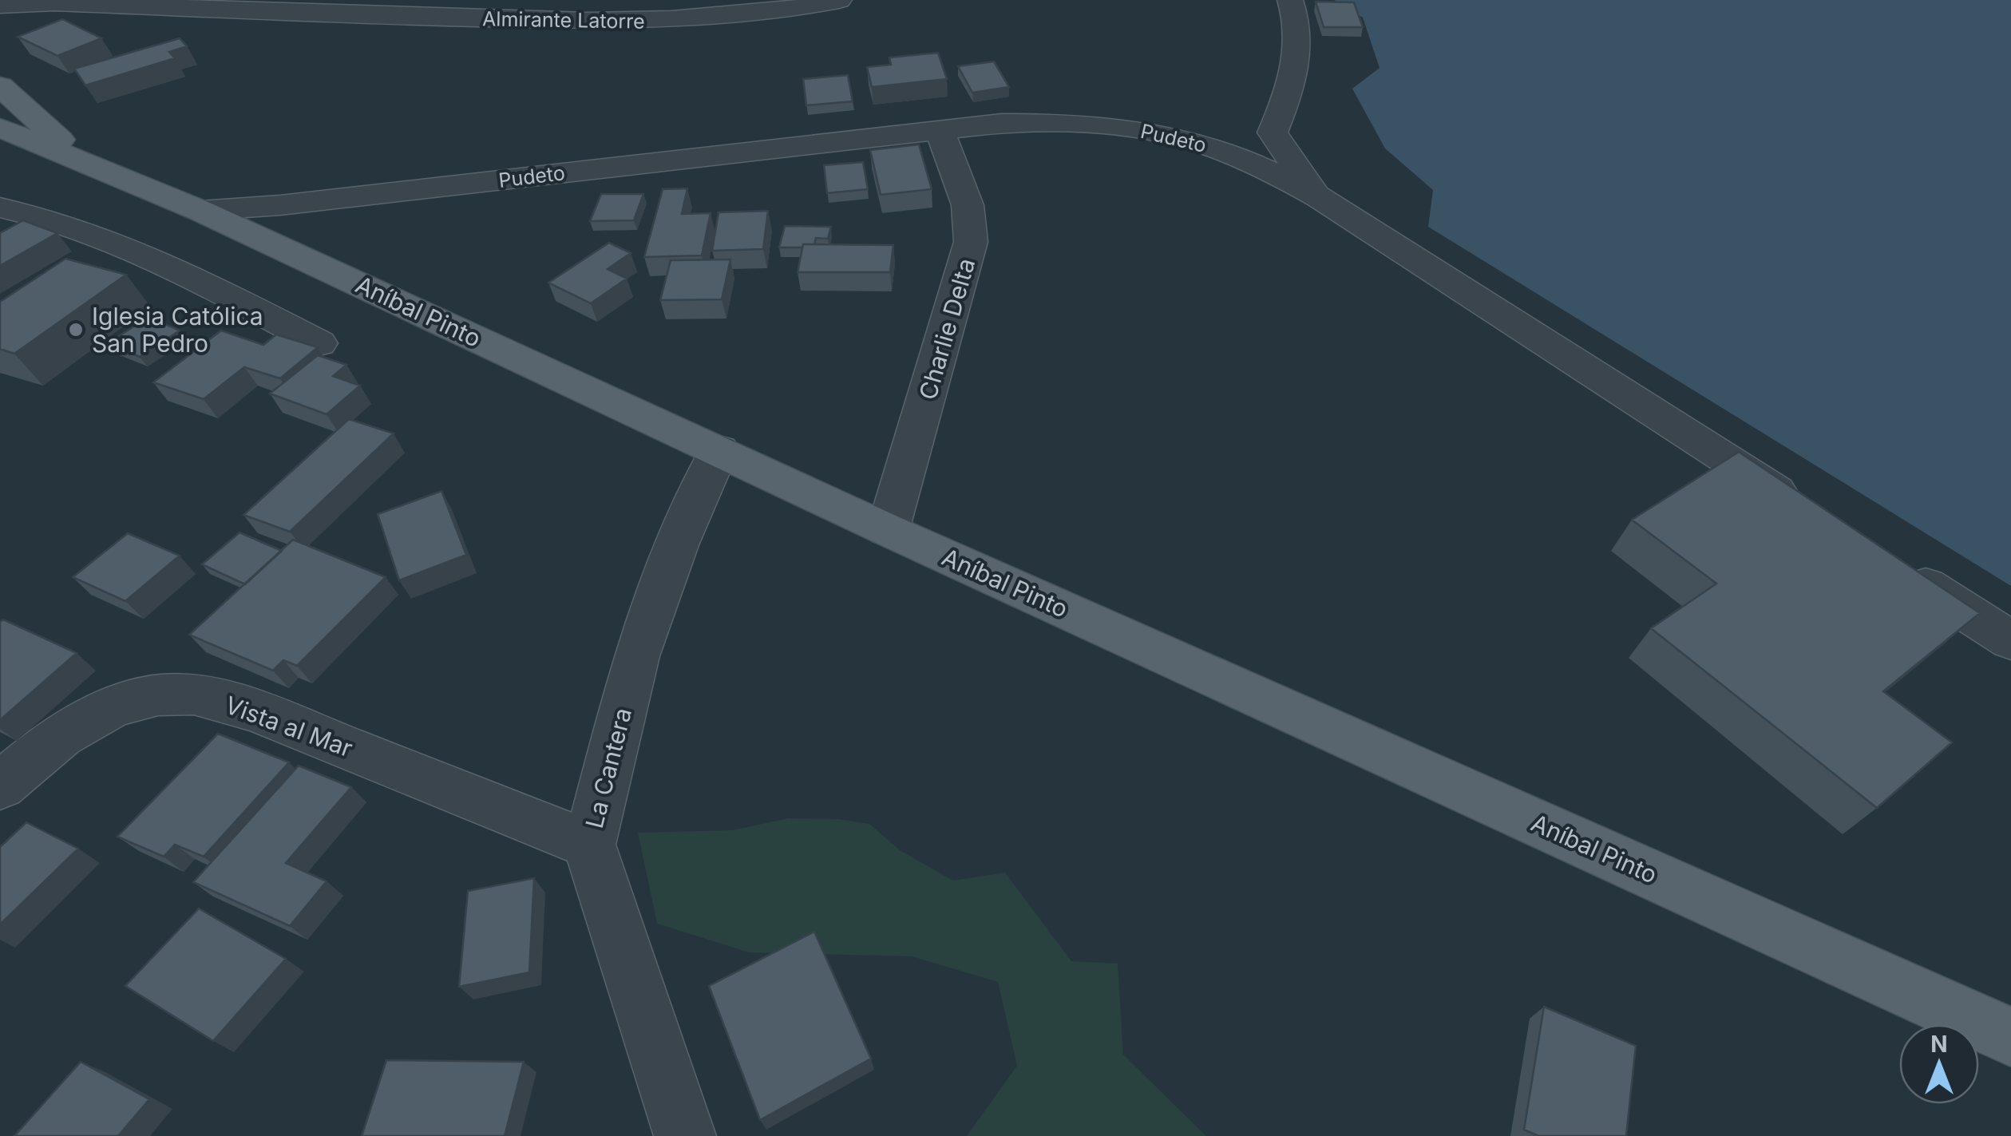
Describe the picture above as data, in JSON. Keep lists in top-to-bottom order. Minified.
{"streets":{"main road":["Aníbal Pinto"],"street":["Almirante Latorre","Pudeto","Charlie Delta","Vista al Mar","La Cantera"]},"crossings":[["Pudeto","Aníbal Pinto"],["Pudeto","Charlie Delta"],["Aníbal Pinto","Charlie Delta"],["Aníbal Pinto","La Cantera"],["Vista al Mar","La Cantera"]],"places":["Iglesia Católica San Pedro"],"north":"top"}
